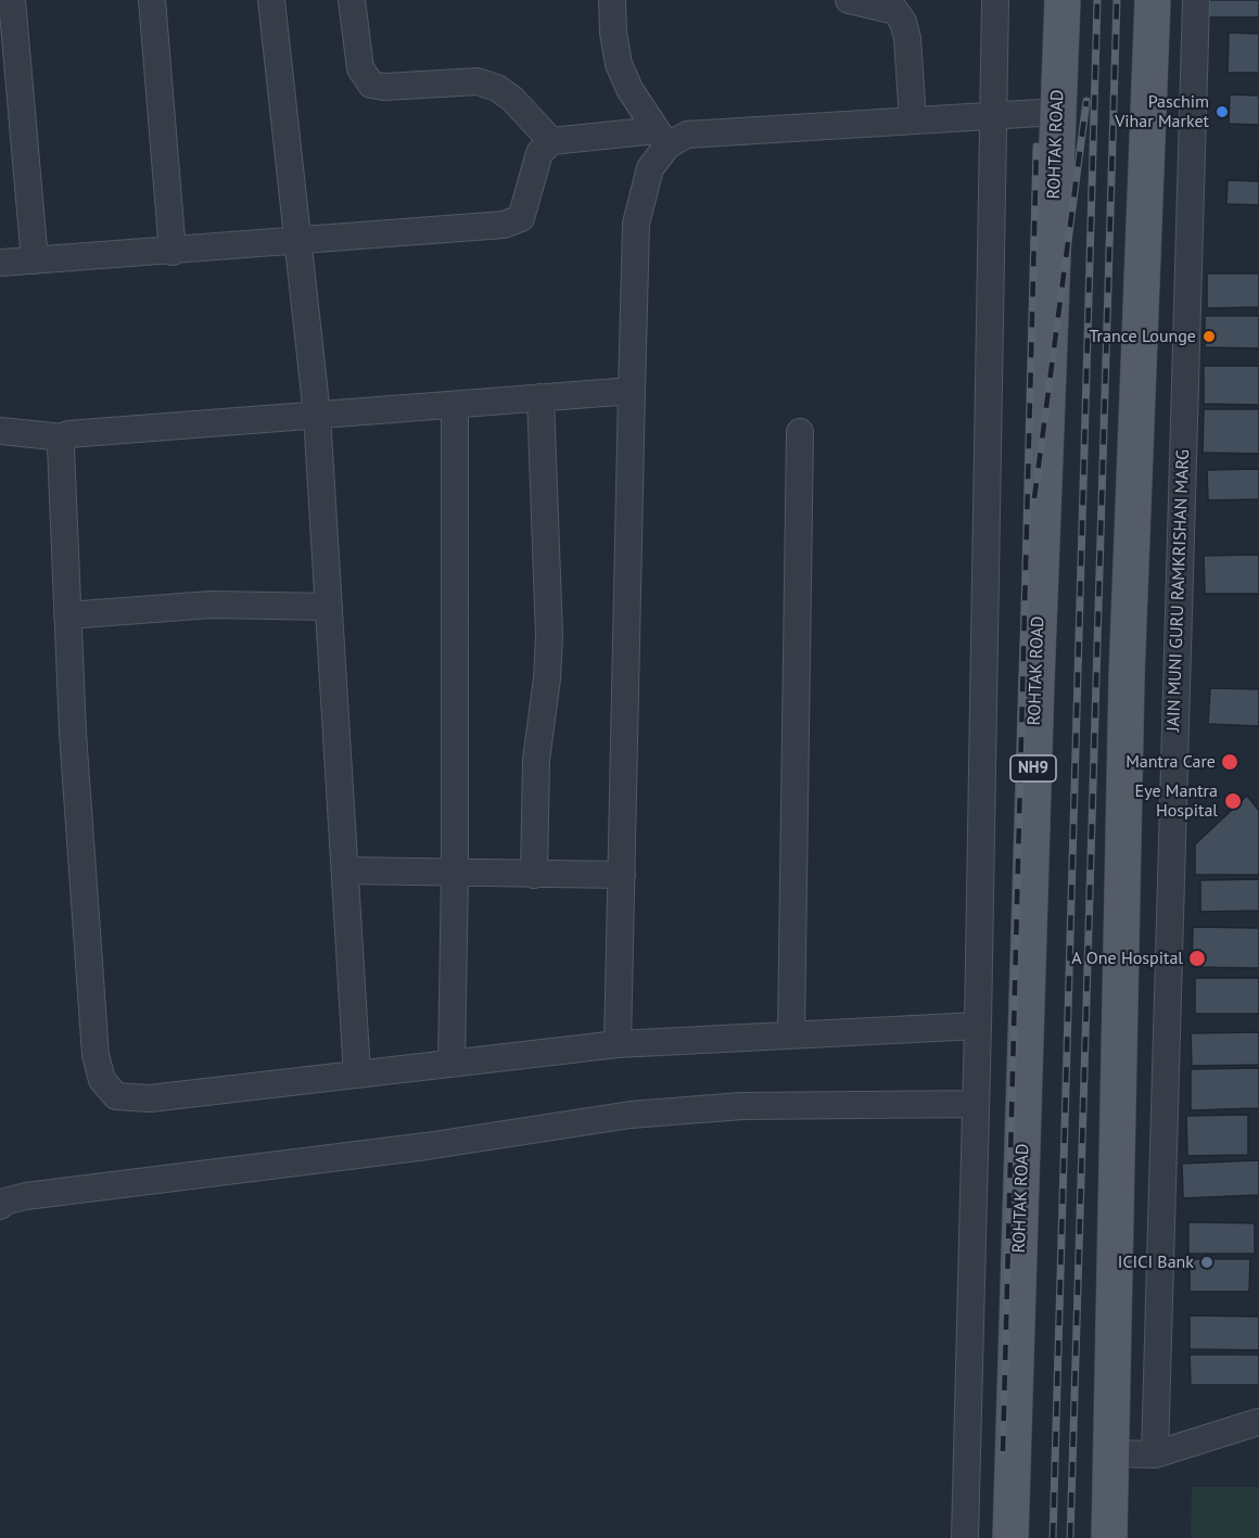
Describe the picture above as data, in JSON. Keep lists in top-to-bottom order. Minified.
{"streets":{"main road":["ROHTAK ROAD","NH9"],"street":["JAIN MUNI GURU RAMKRISHAN MARG"]},"places":["Paschim Vihar Market","Trance Lounge","Mantra Care","Eye Mantra Hospital","A One Hospital","ICICI Bank"]}
